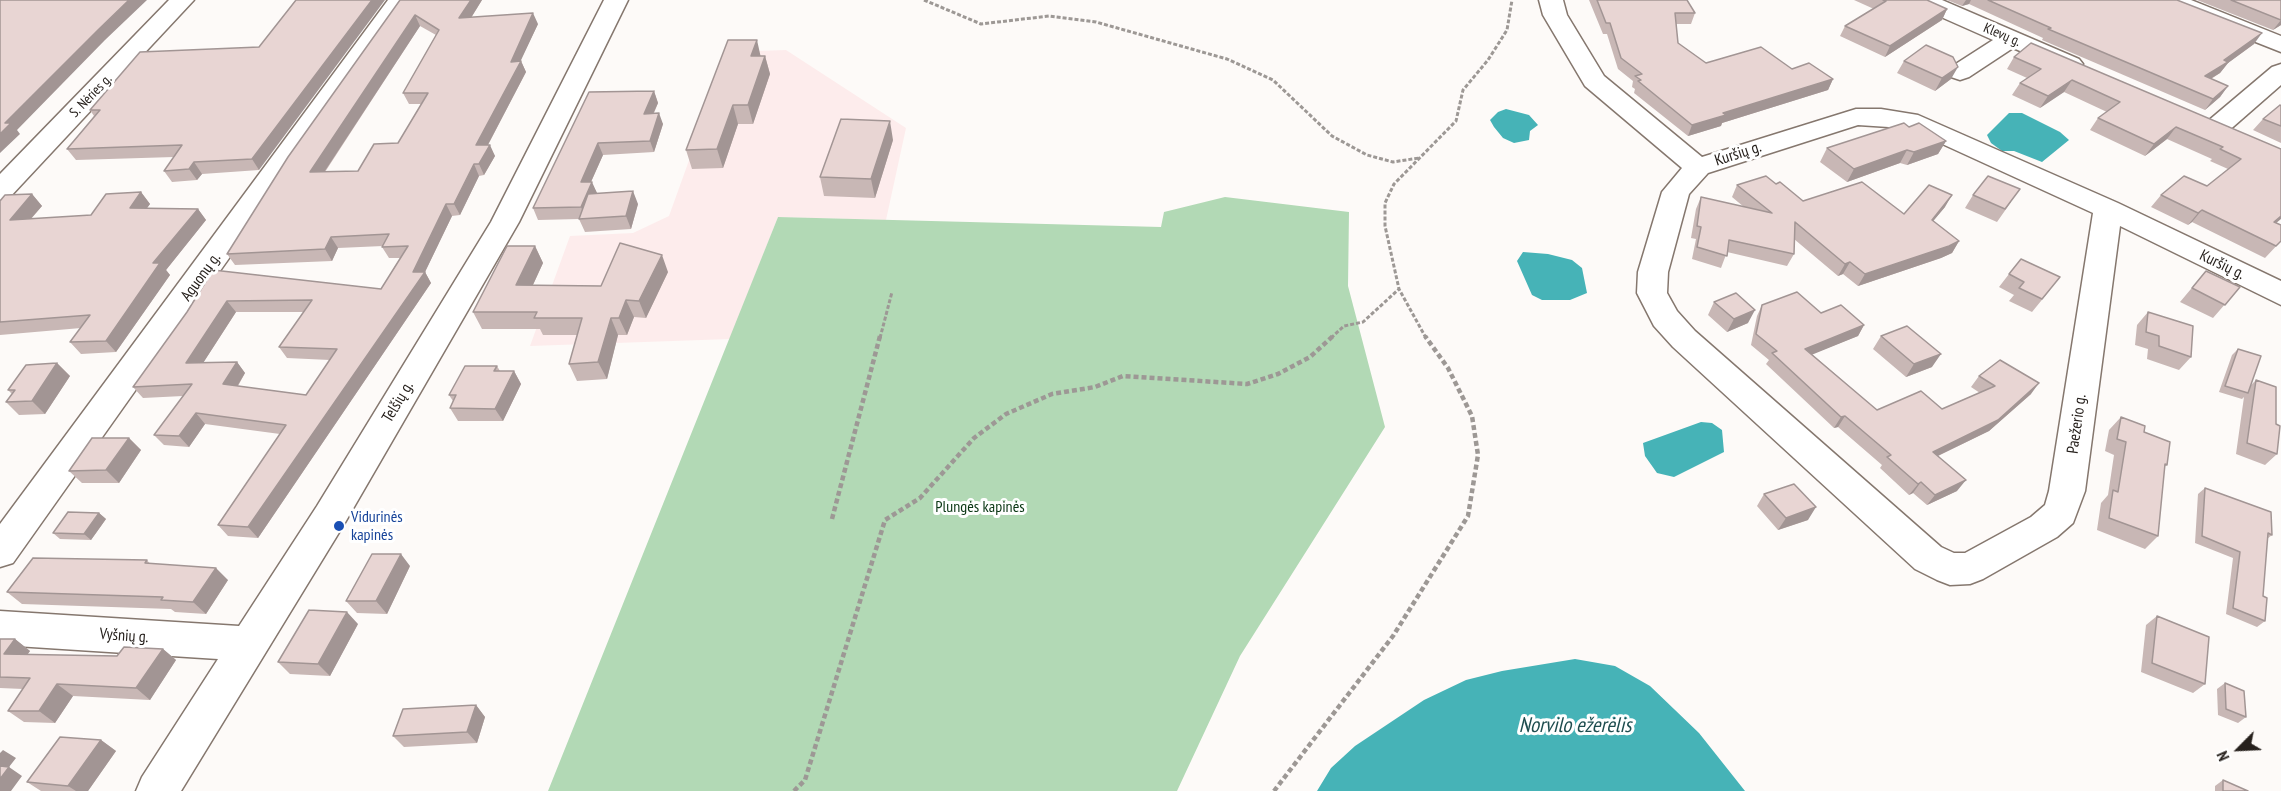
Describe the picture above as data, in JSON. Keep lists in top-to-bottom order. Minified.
{"streets":{"street":["Klevų g.","S. Nėries g.","Kuršių g.","Aguonų g.","Telšių g.","Paežerio g.","Vyšnių g."]},"crossings":[["Kuršių g.","Paežerio g."],["Telšių g.","Vyšnių g."]],"water":["Norvilo ežerėlis"],"parks":["Plungės kapinės"],"places":["Vidurinės kapinės"],"north":"bottom left"}
